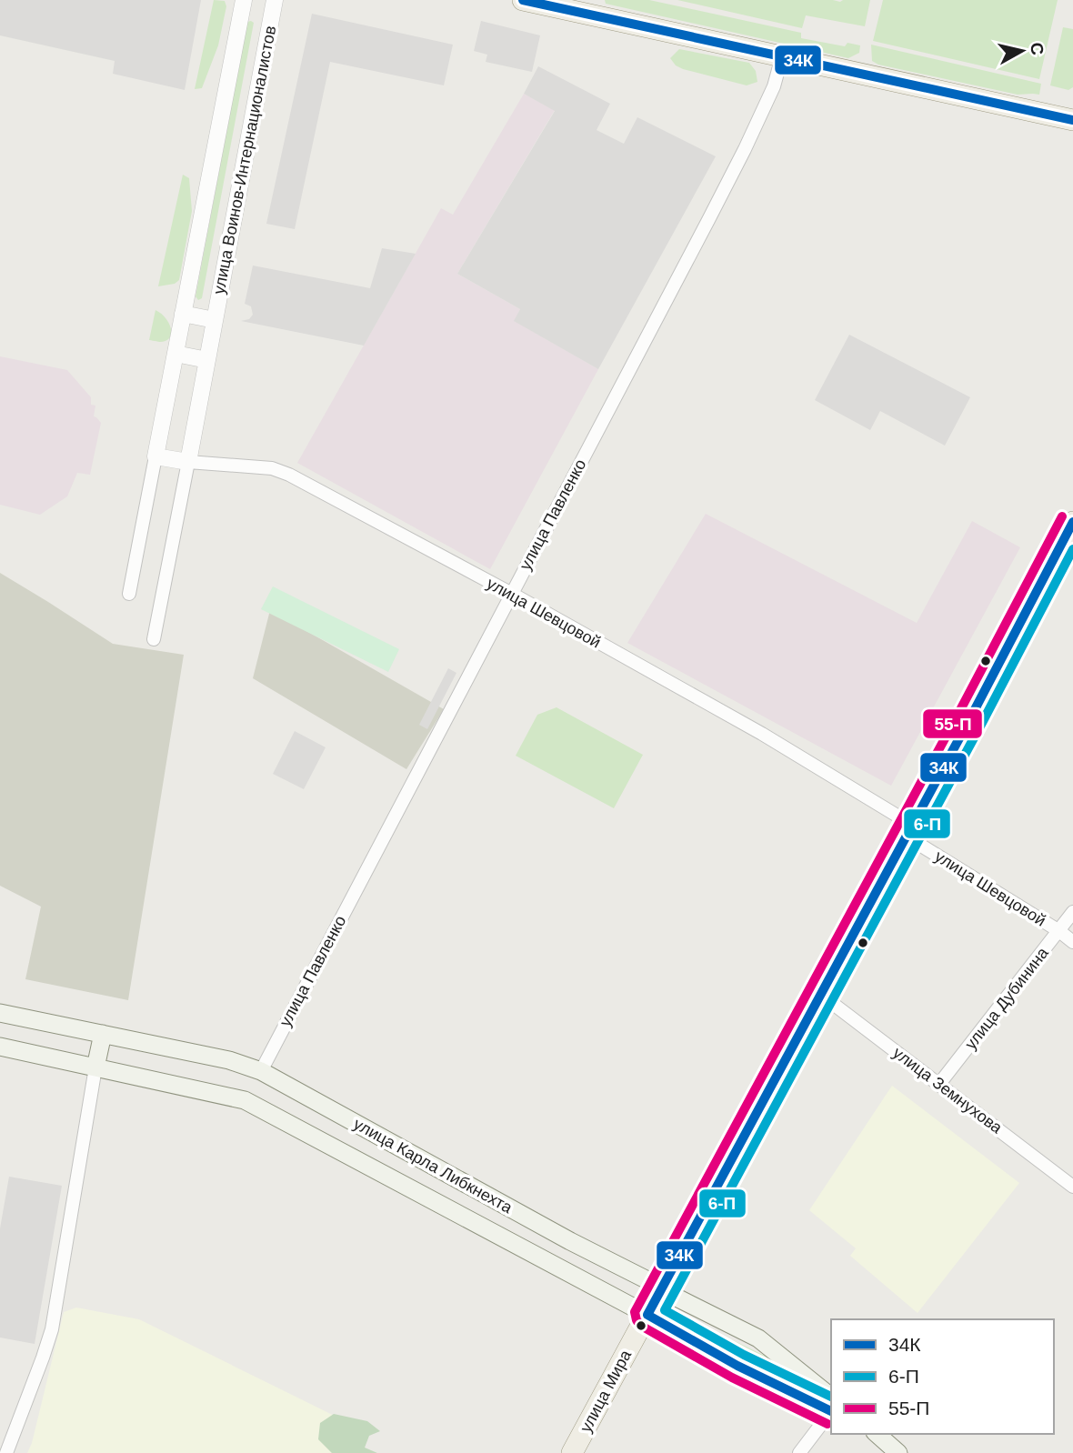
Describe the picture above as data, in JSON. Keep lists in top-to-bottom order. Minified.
{"streets":{"main road":["улица Карла Либкнехта","улица Мира"],"street":["улица Воинов-Интернационалистов","улица Павленко","улица Шевцовой","улица Дубинина","улица Земнухова"]},"crossings":[["улица Воинов-Интернационалистов","улица Шевцовой"],["улица Павленко","улица Шевцовой"],["улица Павленко","улица Карла Либкнехта"],["улица Шевцовой","улица Дубинина"],["улица Шевцовой","улица Мира"],["улица Дубинина","улица Земнухова"],["улица Земнухова","улица Мира"],["улица Карла Либкнехта","улица Мира"]],"lines":["transit line 34К","transit line 55-П","transit line 6-П"],"legend":["34К","6-П","55-П"],"north":"right"}
